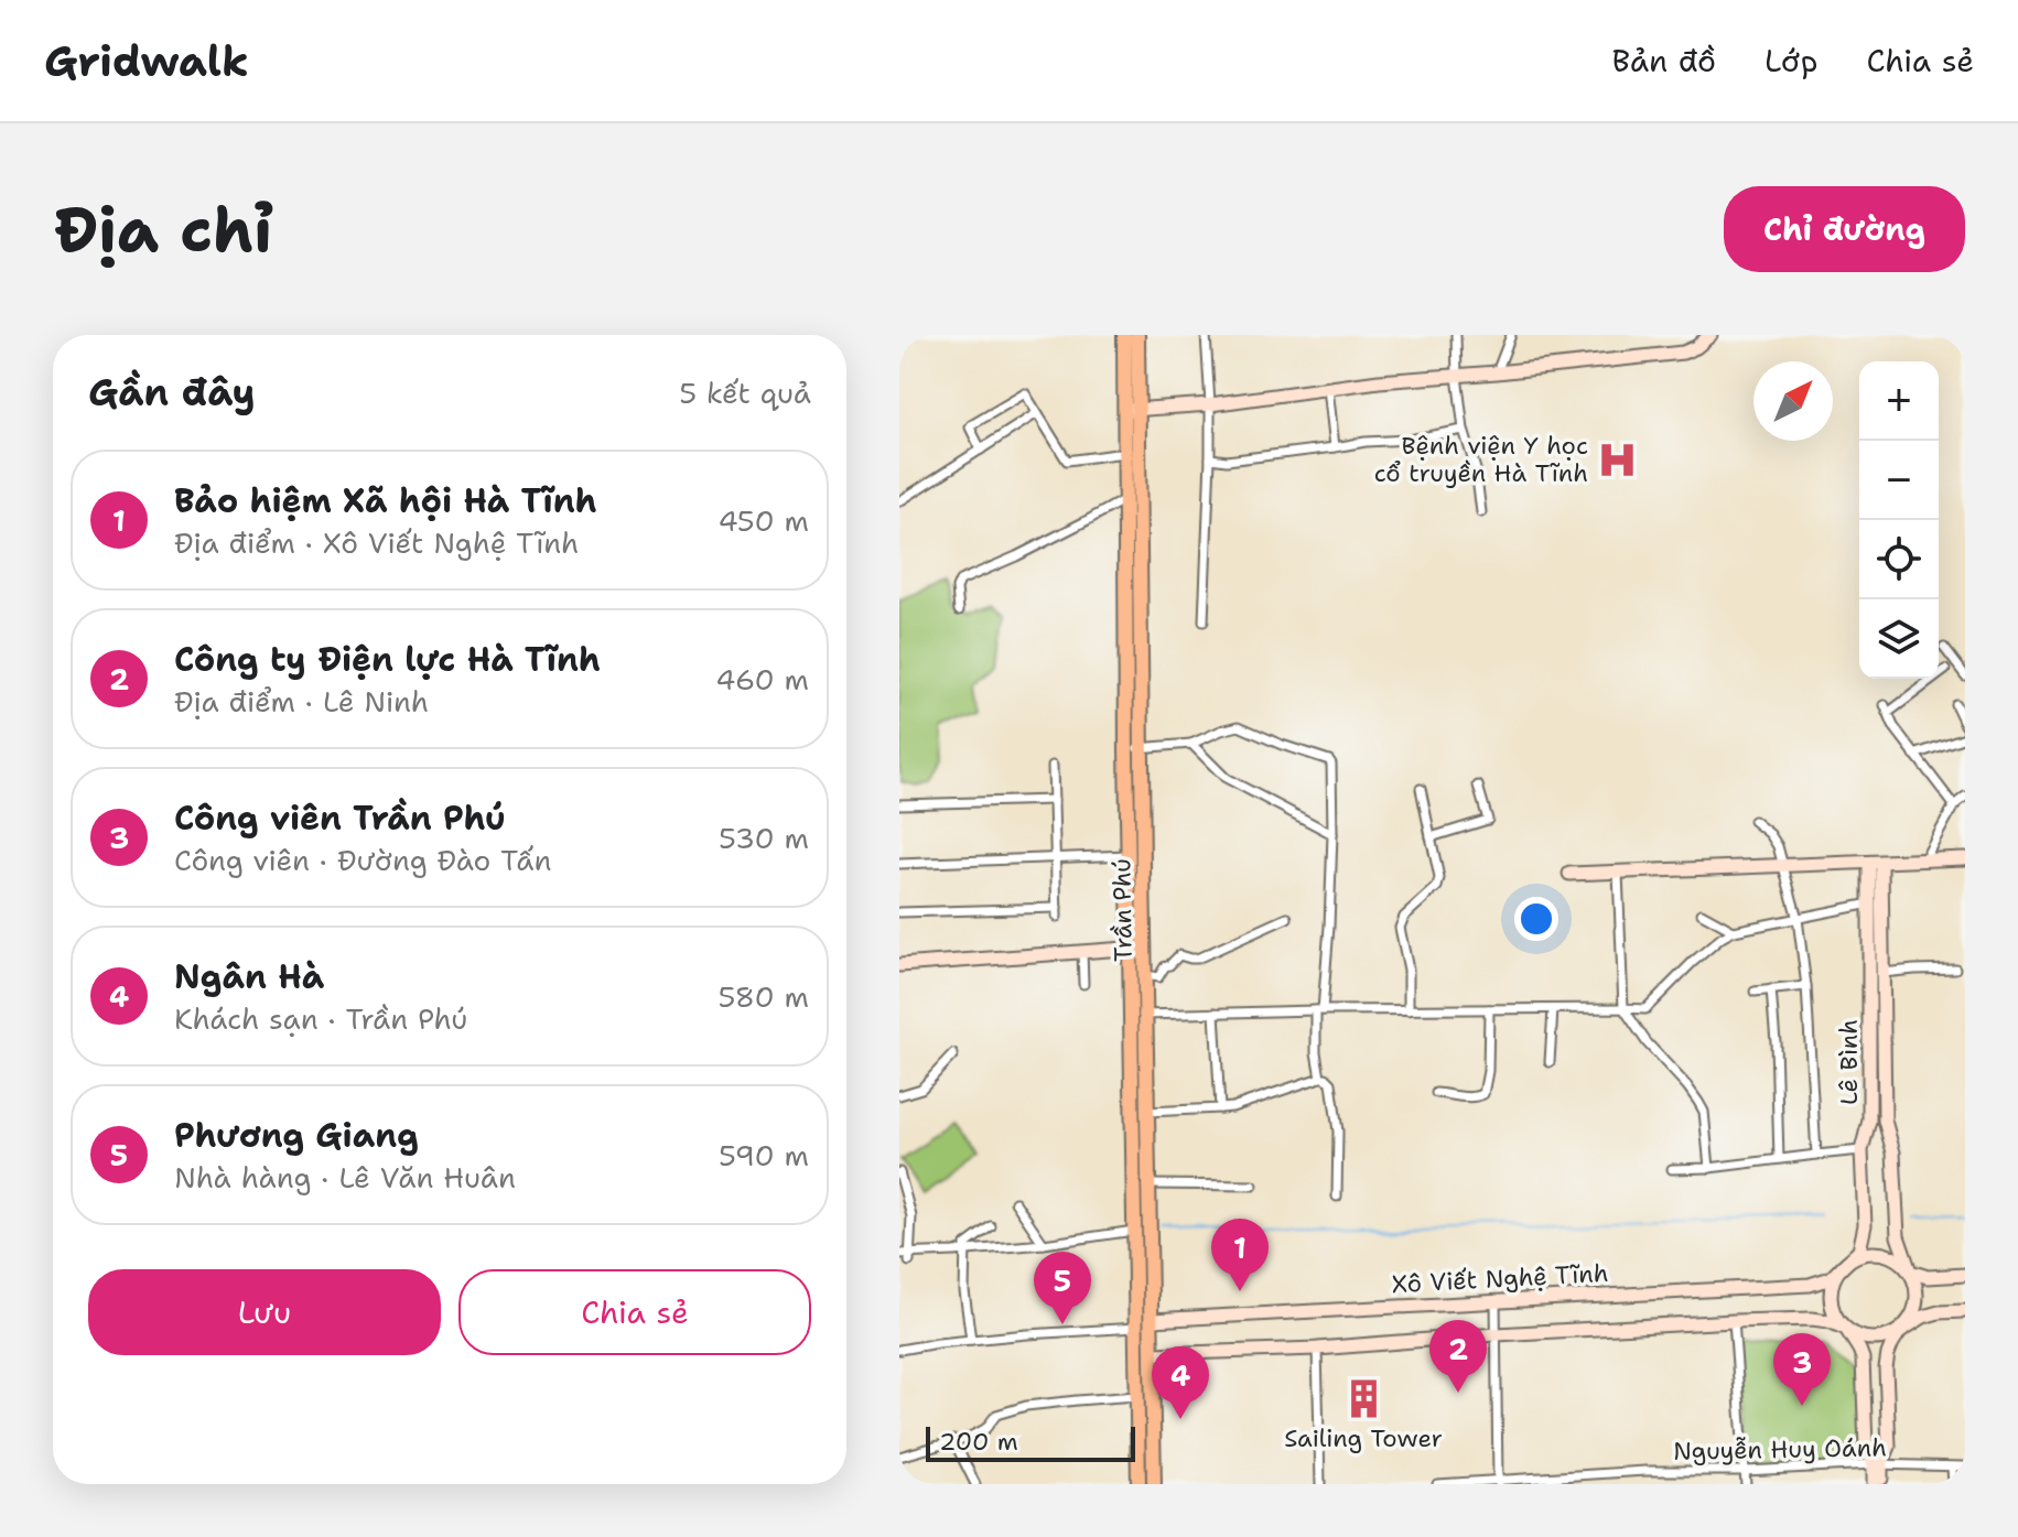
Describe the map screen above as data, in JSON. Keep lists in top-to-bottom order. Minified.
{"streets":{"main road":["Trần Phú"],"street":["Lê Bình","Xô Viết Nghệ Tĩnh","Nguyễn Huy Oánh"]},"crossings":[["Trần Phú","Xô Viết Nghệ Tĩnh"],["Lê Bình","Xô Viết Nghệ Tĩnh"]],"places":{"hospital":["Bệnh viện Y học cổ truyền Hà Tĩnh"],"building":["Sailing Tower"]},"scale_bar":"200 m","north":"top right","page":{"header":"Gridwalk","nav":["Bản đồ","Lớp","Chia sẻ"],"buttons":["Chỉ đường",["Lưu","Chia sẻ"]],"title":"Địa chỉ","heading":["Gần đây","5 kết quả"],"map_buttons":["+","−"],"list":[{"mark":"1","name":"Bảo hiệm Xã hội Hà Tĩnh","note":"Địa điểm · Xô Viết Nghệ Tĩnh","value":"450 m"},{"mark":"2","name":"Công ty Điện lực Hà Tĩnh","note":"Địa điểm · Lê Ninh","value":"460 m"},{"mark":"3","name":"Công viên Trần Phú","note":"Công viên · Đường Đào Tấn","value":"530 m"},{"mark":"4","name":"Ngân Hà","note":"Khách sạn · Trần Phú","value":"580 m"},{"mark":"5","name":"Phương Giang","note":"Nhà hàng · Lê Văn Huân","value":"590 m"}],"pins":["1","5","2","3","4"],"scale":"200 m"}}
